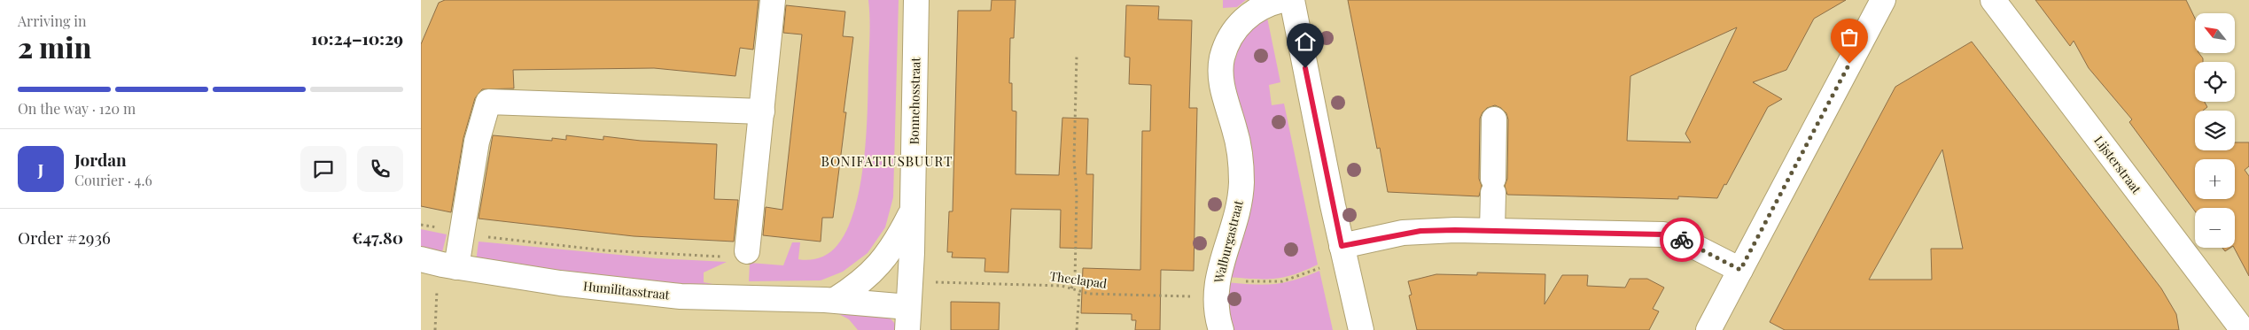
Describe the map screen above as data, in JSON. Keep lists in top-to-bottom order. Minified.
{"streets":{"street":["Bonnehosstraat","Lijsterstraat","Walburgastraat","Humilitasstraat"],"path":["Theclapad"]},"crossings":[["Bonnehosstraat","Theclapad"],["Bonnehosstraat","Humilitasstraat"],["Walburgastraat","Theclapad"]],"districts":["BONIFATIUSBUURT"],"north":"top left","page":{"heading":["2 min","Arriving in","10:24–10:29"],"panel":["Jordan","Courier · 4.6","Order #2936","€47.80"],"map_buttons":["+","−"],"bar":"On the way · 120 m","round":"J"}}
